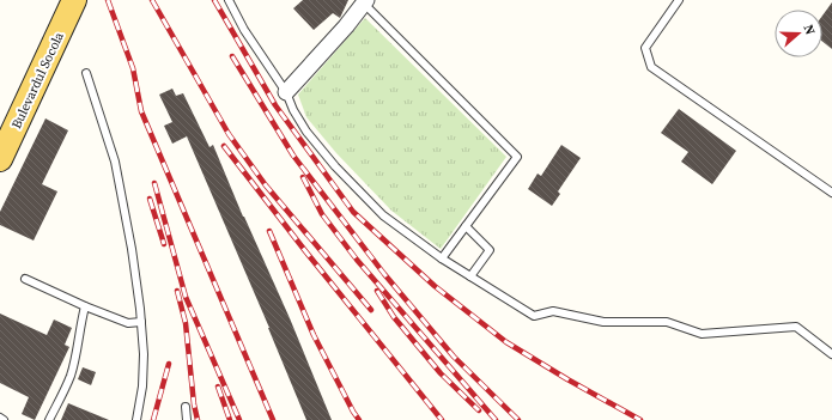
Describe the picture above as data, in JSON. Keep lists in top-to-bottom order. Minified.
{"streets":{"main road":["Bulevardul Socola"]},"north":"right"}
